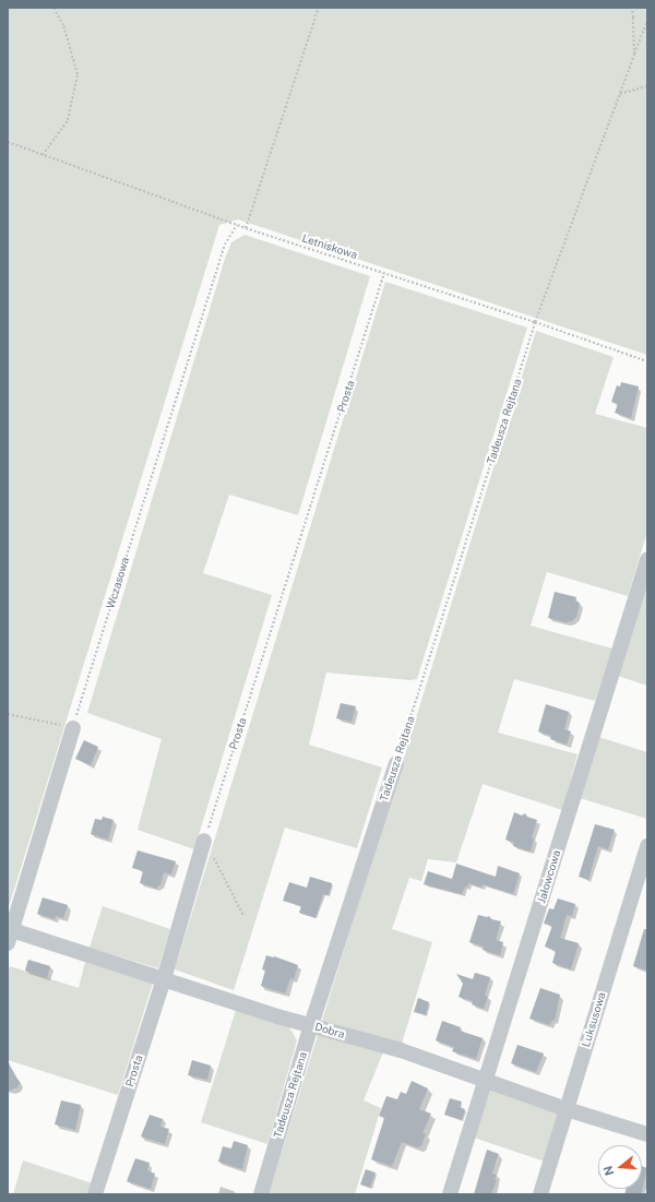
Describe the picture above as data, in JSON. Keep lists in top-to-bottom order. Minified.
{"streets":{"street":["Prosta","Tadeusza Rejtana","Jałowcowa","Luksusowa","Dobra"],"path":["Letniskowa","Wczasowa"]},"crossings":[["Letniskowa","Prosta"],["Letniskowa","Tadeusza Rejtana"],["Letniskowa","Wczasowa"],["Prosta","Dobra"],["Tadeusza Rejtana","Dobra"],["Jałowcowa","Dobra"],["Luksusowa","Dobra"]],"north":"left"}
